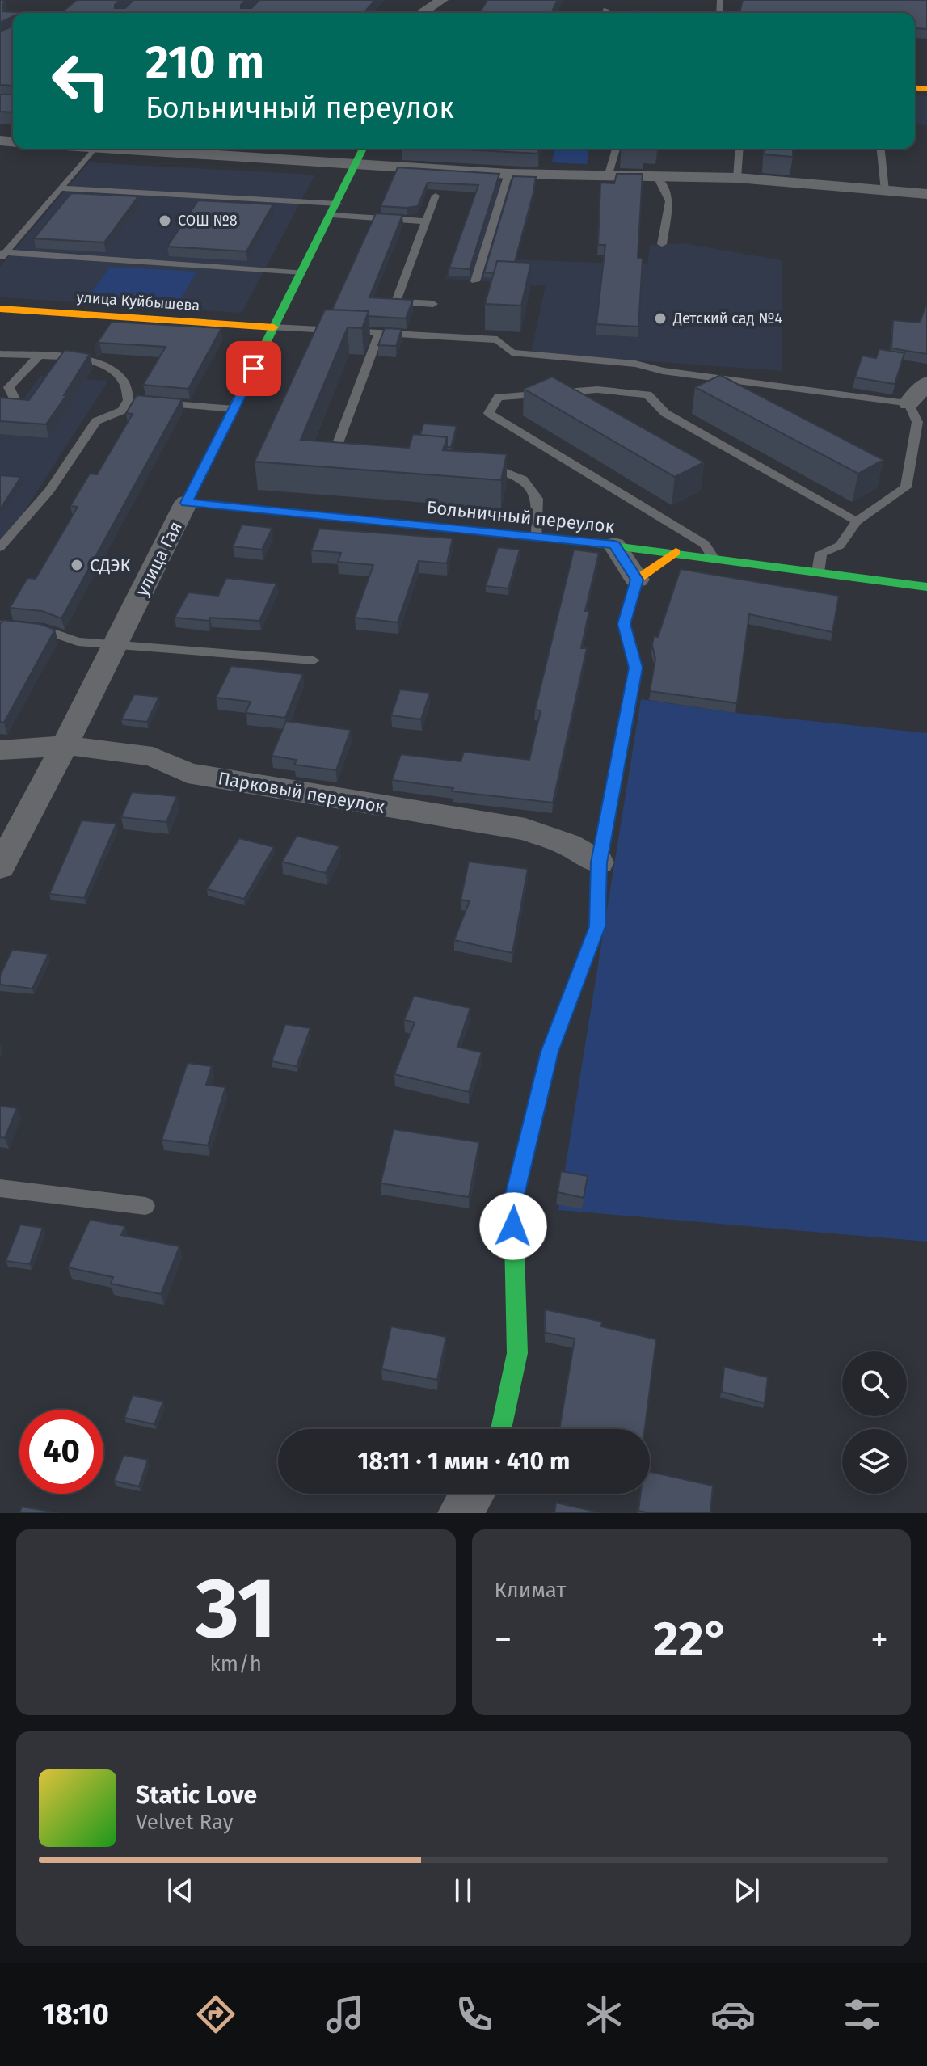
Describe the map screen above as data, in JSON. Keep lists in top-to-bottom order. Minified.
{"streets":{"street":["улица Куйбышева","Больничный переулок","улица Гая","Парковый переулок"]},"crossings":[["улица Куйбышева","улица Гая"],["Больничный переулок","улица Гая"],["улица Гая","Парковый переулок"]],"places":["СОШ №8","Детский сад №4","СДЭК"],"page":{"turn":["210 m","Больничный переулок"],"limit":"40","trip":"18:11 · 1 мин · 410 m","tile":[["31","km/h"],"Климат"],"heat":["−","22°","+"],"song":["Static Love","Velvet Ray"],"tabs":"18:10"}}
